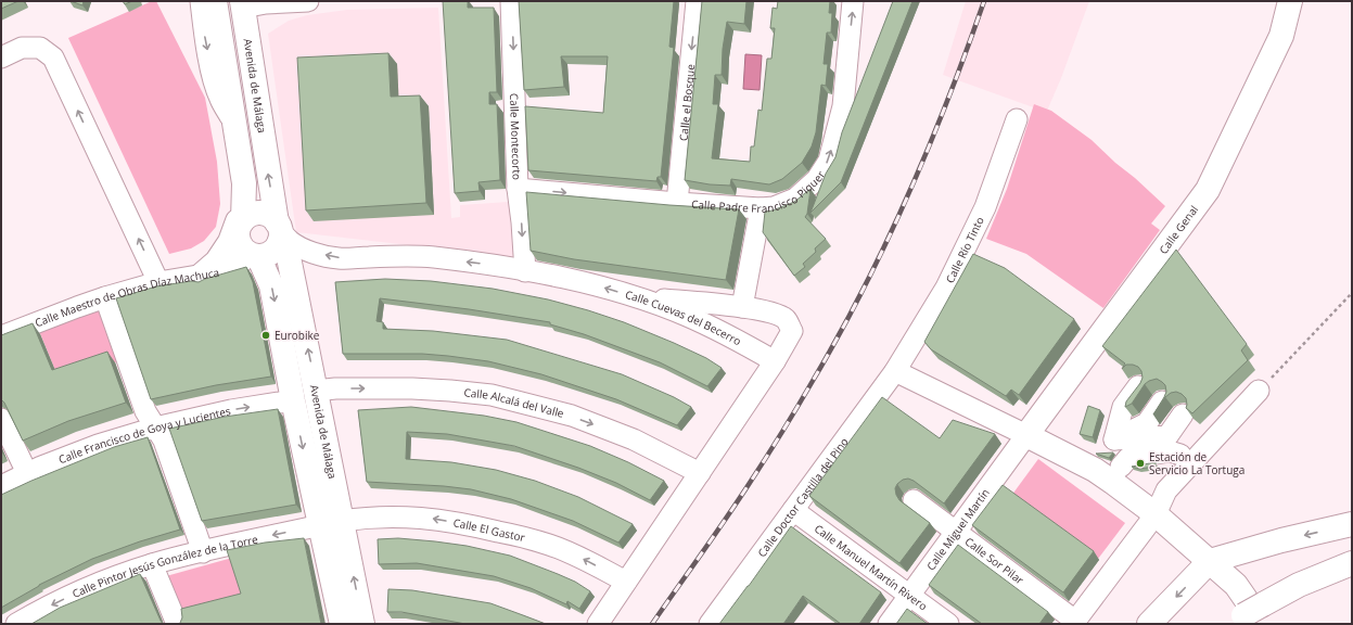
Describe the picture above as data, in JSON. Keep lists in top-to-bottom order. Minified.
{"streets":{"main road":["Avenida de Málaga","Calle Genal"],"street":["Calle el Bosque","Calle Montecorto","Calle Padre Francisco Piquer","Calle Río Tinto","Calle Maestro de Obras Díaz Machuca","Calle Cuevas del Becerro","Calle Alcalá del Valle","Calle Francisco de Goya y Lucientes","Calle Doctor Castilla del Pino","Calle Miguel Martín","Calle El Gastor","Calle Sor Pilar","Calle Manuel Martín Rivero","Calle Pintor Jesús González de la Torre"]},"crossings":[["Avenida de Málaga","Calle Maestro de Obras Díaz Machuca"],["Avenida de Málaga","Calle Cuevas del Becerro"],["Avenida de Málaga","Calle Alcalá del Valle"],["Avenida de Málaga","Calle Francisco de Goya y Lucientes"],["Avenida de Málaga","Calle El Gastor"],["Avenida de Málaga","Calle Pintor Jesús González de la Torre"],["Calle el Bosque","Calle Padre Francisco Piquer"],["Calle Montecorto","Calle Padre Francisco Piquer"],["Calle Montecorto","Calle Cuevas del Becerro"],["Calle Genal","Calle Miguel Martín"],["Calle Río Tinto","Calle Doctor Castilla del Pino"],["Calle Maestro de Obras Díaz Machuca","Calle Cuevas del Becerro"],["Calle Doctor Castilla del Pino","Calle Manuel Martín Rivero"],["Calle Miguel Martín","Calle Sor Pilar"],["Calle Miguel Martín","Calle Manuel Martín Rivero"],["Calle El Gastor","Calle Pintor Jesús González de la Torre"]],"one_way":["Calle el Bosque","Calle Montecorto","Calle Cuevas del Becerro","Calle Alcalá del Valle","Calle Francisco de Goya y Lucientes","Calle El Gastor","Calle Pintor Jesús González de la Torre"],"places":["Eurobike","Estación de Servicio La Tortuga"]}
